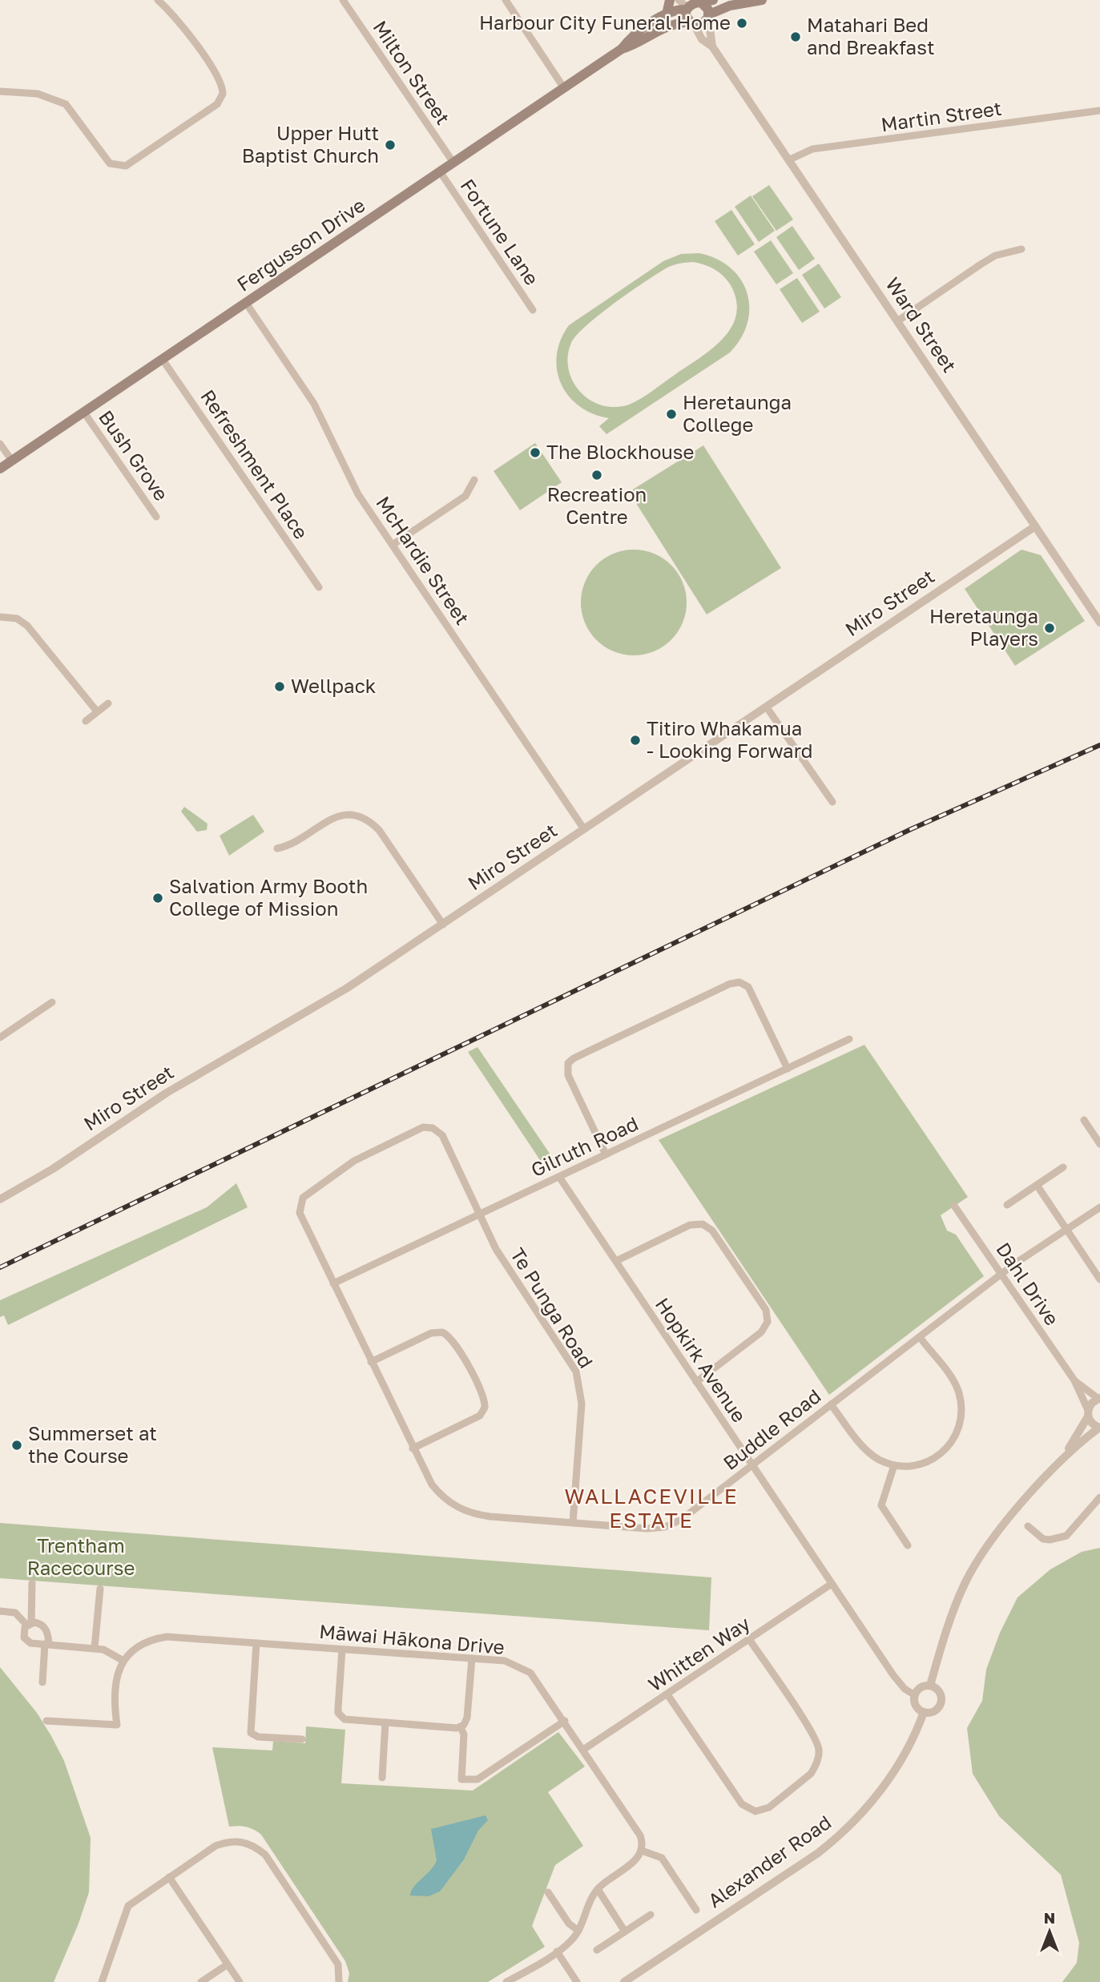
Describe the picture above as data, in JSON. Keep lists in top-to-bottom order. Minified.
{"streets":{"main road":["Fergusson Drive"],"street":["Milton Street","Martin Street","Fortune Lane","Ward Street","Bush Grove","Refreshment Place","McHardie Street","Miro Street","Gilruth Road","Dahl Drive","Te Punga Road","Hopkirk Avenue","Buddle Road","Māwai Hākona Drive","Whitten Way","Alexander Road"]},"crossings":[["Milton Street","Fergusson Drive"],["Martin Street","Ward Street"],["Fortune Lane","Fergusson Drive"],["Fergusson Drive","Ward Street"],["Fergusson Drive","Bush Grove"],["Fergusson Drive","Refreshment Place"],["Fergusson Drive","McHardie Street"],["Ward Street","Miro Street"],["McHardie Street","Miro Street"],["Gilruth Road","Te Punga Road"],["Gilruth Road","Hopkirk Avenue"],["Gilruth Road","Buddle Road"],["Dahl Drive","Buddle Road"],["Te Punga Road","Buddle Road"],["Hopkirk Avenue","Buddle Road"],["Hopkirk Avenue","Whitten Way"],["Hopkirk Avenue","Alexander Road"],["Māwai Hākona Drive","Whitten Way"]],"districts":["WALLACEVILLE ESTATE"],"parks":["Trentham Racecourse"],"places":["Harbour City Funeral Home","Matahari Bed and Breakfast","Upper Hutt Baptist Church","Heretaunga College","The Blockhouse","Recreation Centre","Heretaunga Players","Wellpack","Titiro Whakamua - Looking Forward","Salvation Army Booth College of Mission","Summerset at the Course"],"north":"top"}
